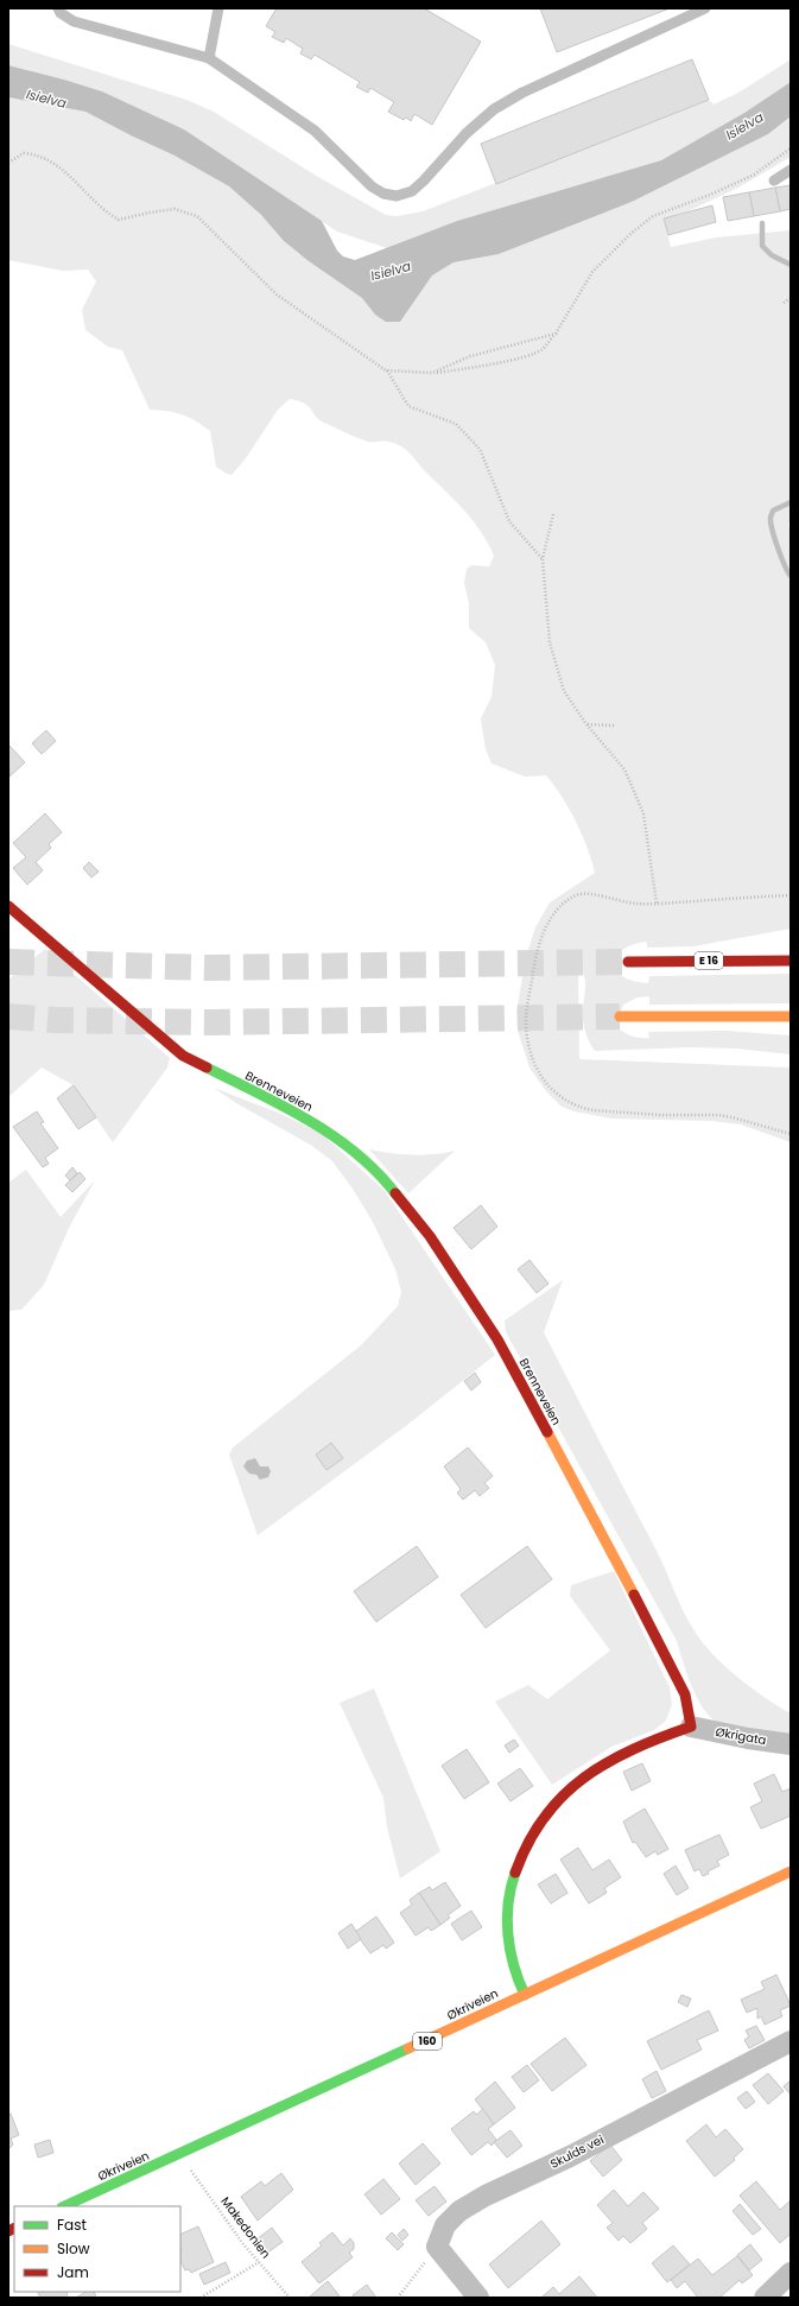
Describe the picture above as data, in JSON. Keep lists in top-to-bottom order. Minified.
{"streets":{"main road":["E 16","Brenneveien","Økriveien","160"],"street":["Økrigata","Skulds vei"],"path":["Makedonien"]},"crossings":[["Brenneveien","Økrigata"]],"water":["Isielva"],"legend":["Fast","Slow","Jam"]}
